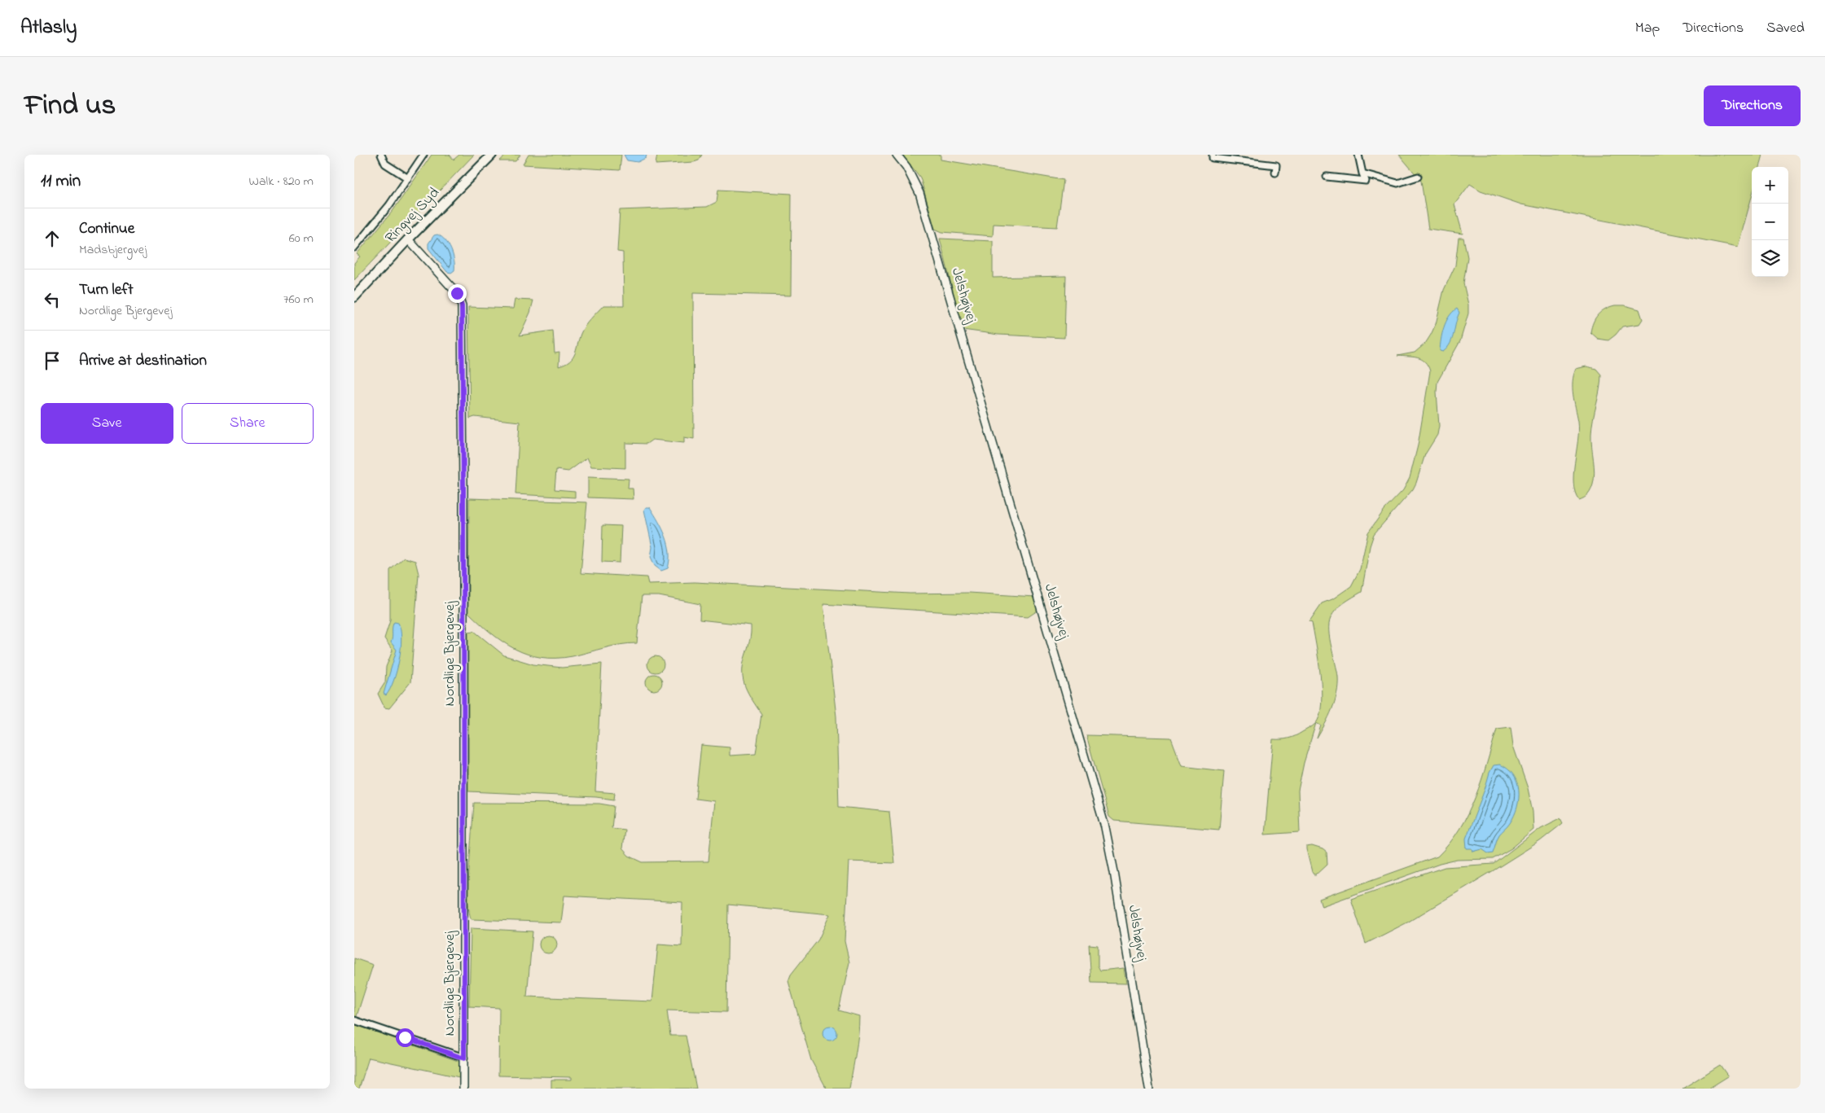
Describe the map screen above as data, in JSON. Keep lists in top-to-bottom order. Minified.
{"streets":{"main road":["Ringvej Syd"],"street":["Jelshøjvej","Nordlige Bjergevej"]},"crossings":[["Ringvej Syd","Nordlige Bjergevej"]],"page":{"header":"Atlasly","nav":["Map","Directions","Saved"],"title":"Find us","buttons":["Directions",["Save","Share"]],"heading":["11 min","Walk · 820 m"],"map_buttons":["+","−"],"list":[["Continue","Madsbjergvej","60 m"],["Turn left","Nordlige Bjergevej","760 m"],"Arrive at destination"]}}
